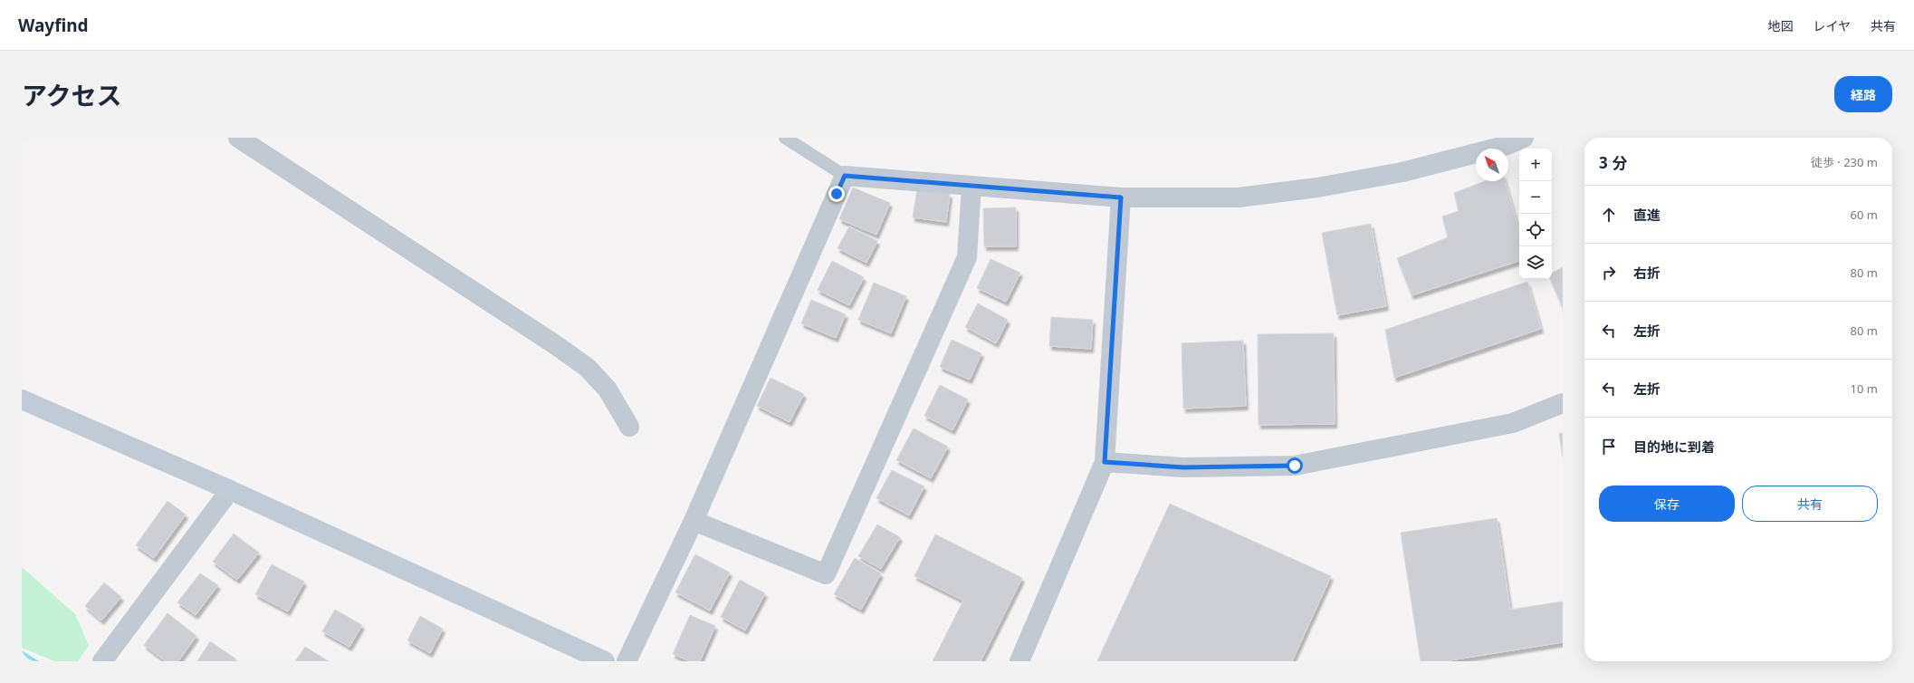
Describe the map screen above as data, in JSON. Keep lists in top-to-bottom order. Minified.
{"north":"top left","page":{"header":"Wayfind","nav":["地図","レイヤ","共有"],"title":"アクセス","buttons":["経路",["保存","共有"]],"heading":["3 分","徒歩 · 230 m"],"map_buttons":["+","−"],"list":[["直進","60 m"],["右折","80 m"],["左折","80 m"],["左折","10 m"],"目的地に到着"]}}
